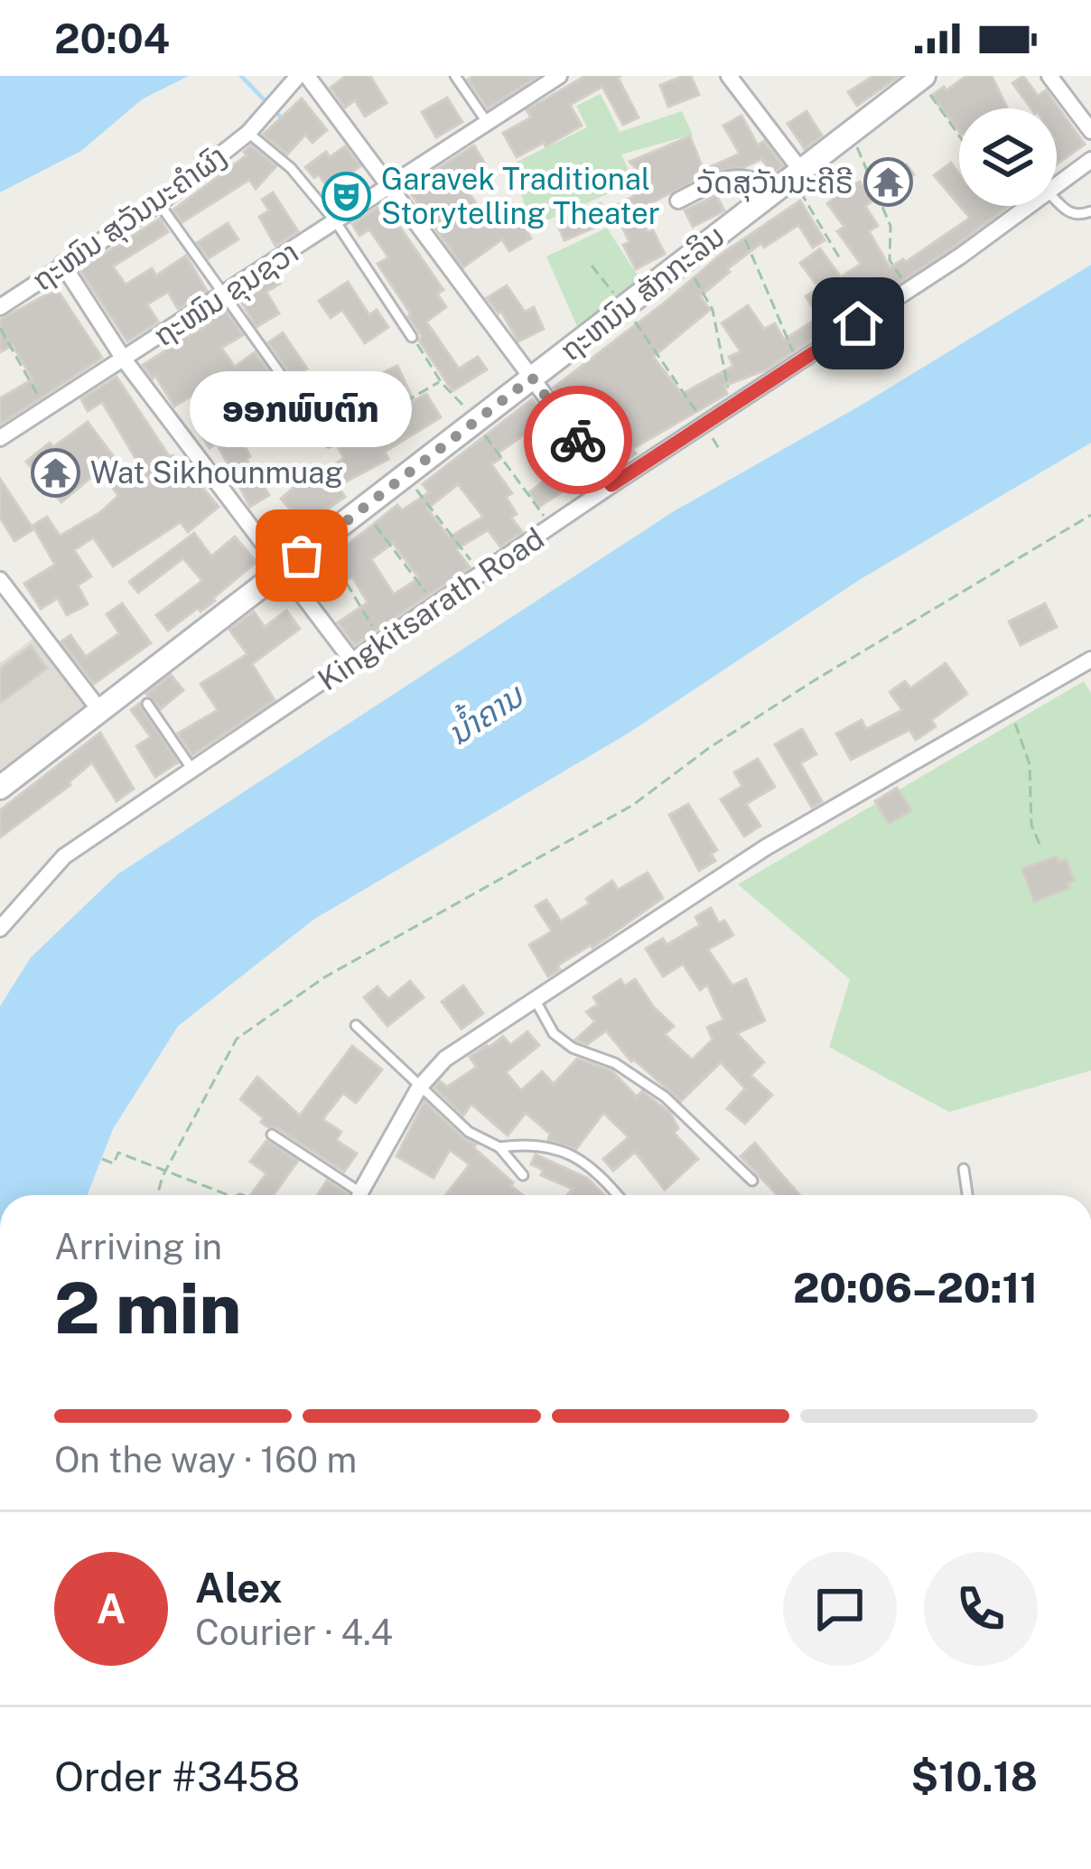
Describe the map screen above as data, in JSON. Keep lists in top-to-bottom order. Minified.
{"streets":{"main road":["ຖະຫນົນ ສັກກະລິນ"],"street":["ຖະໜົນ ສຸວັນນະຄໍາຜົງ","ຖະໜົນ ຂຸນຊວາ","Kingkitsarath Road"]},"water":["ນ້ຳຄານ"],"places":{"temple":["ວັດສຸວັນນະຄີຣີ","Wat Sikhounmuag"],"theatre":["Garavek Traditional Storytelling Theater"],"other":["ອອກພົບຕົກ"]},"page":{"status":"20:04","bubble":"ອອກພົບຕົກ","heading":["2 min","Arriving in","20:06–20:11"],"panel":["Alex","Courier · 4.4","Order #3458","$10.18"],"bar":"On the way · 160 m","round":"A"}}
